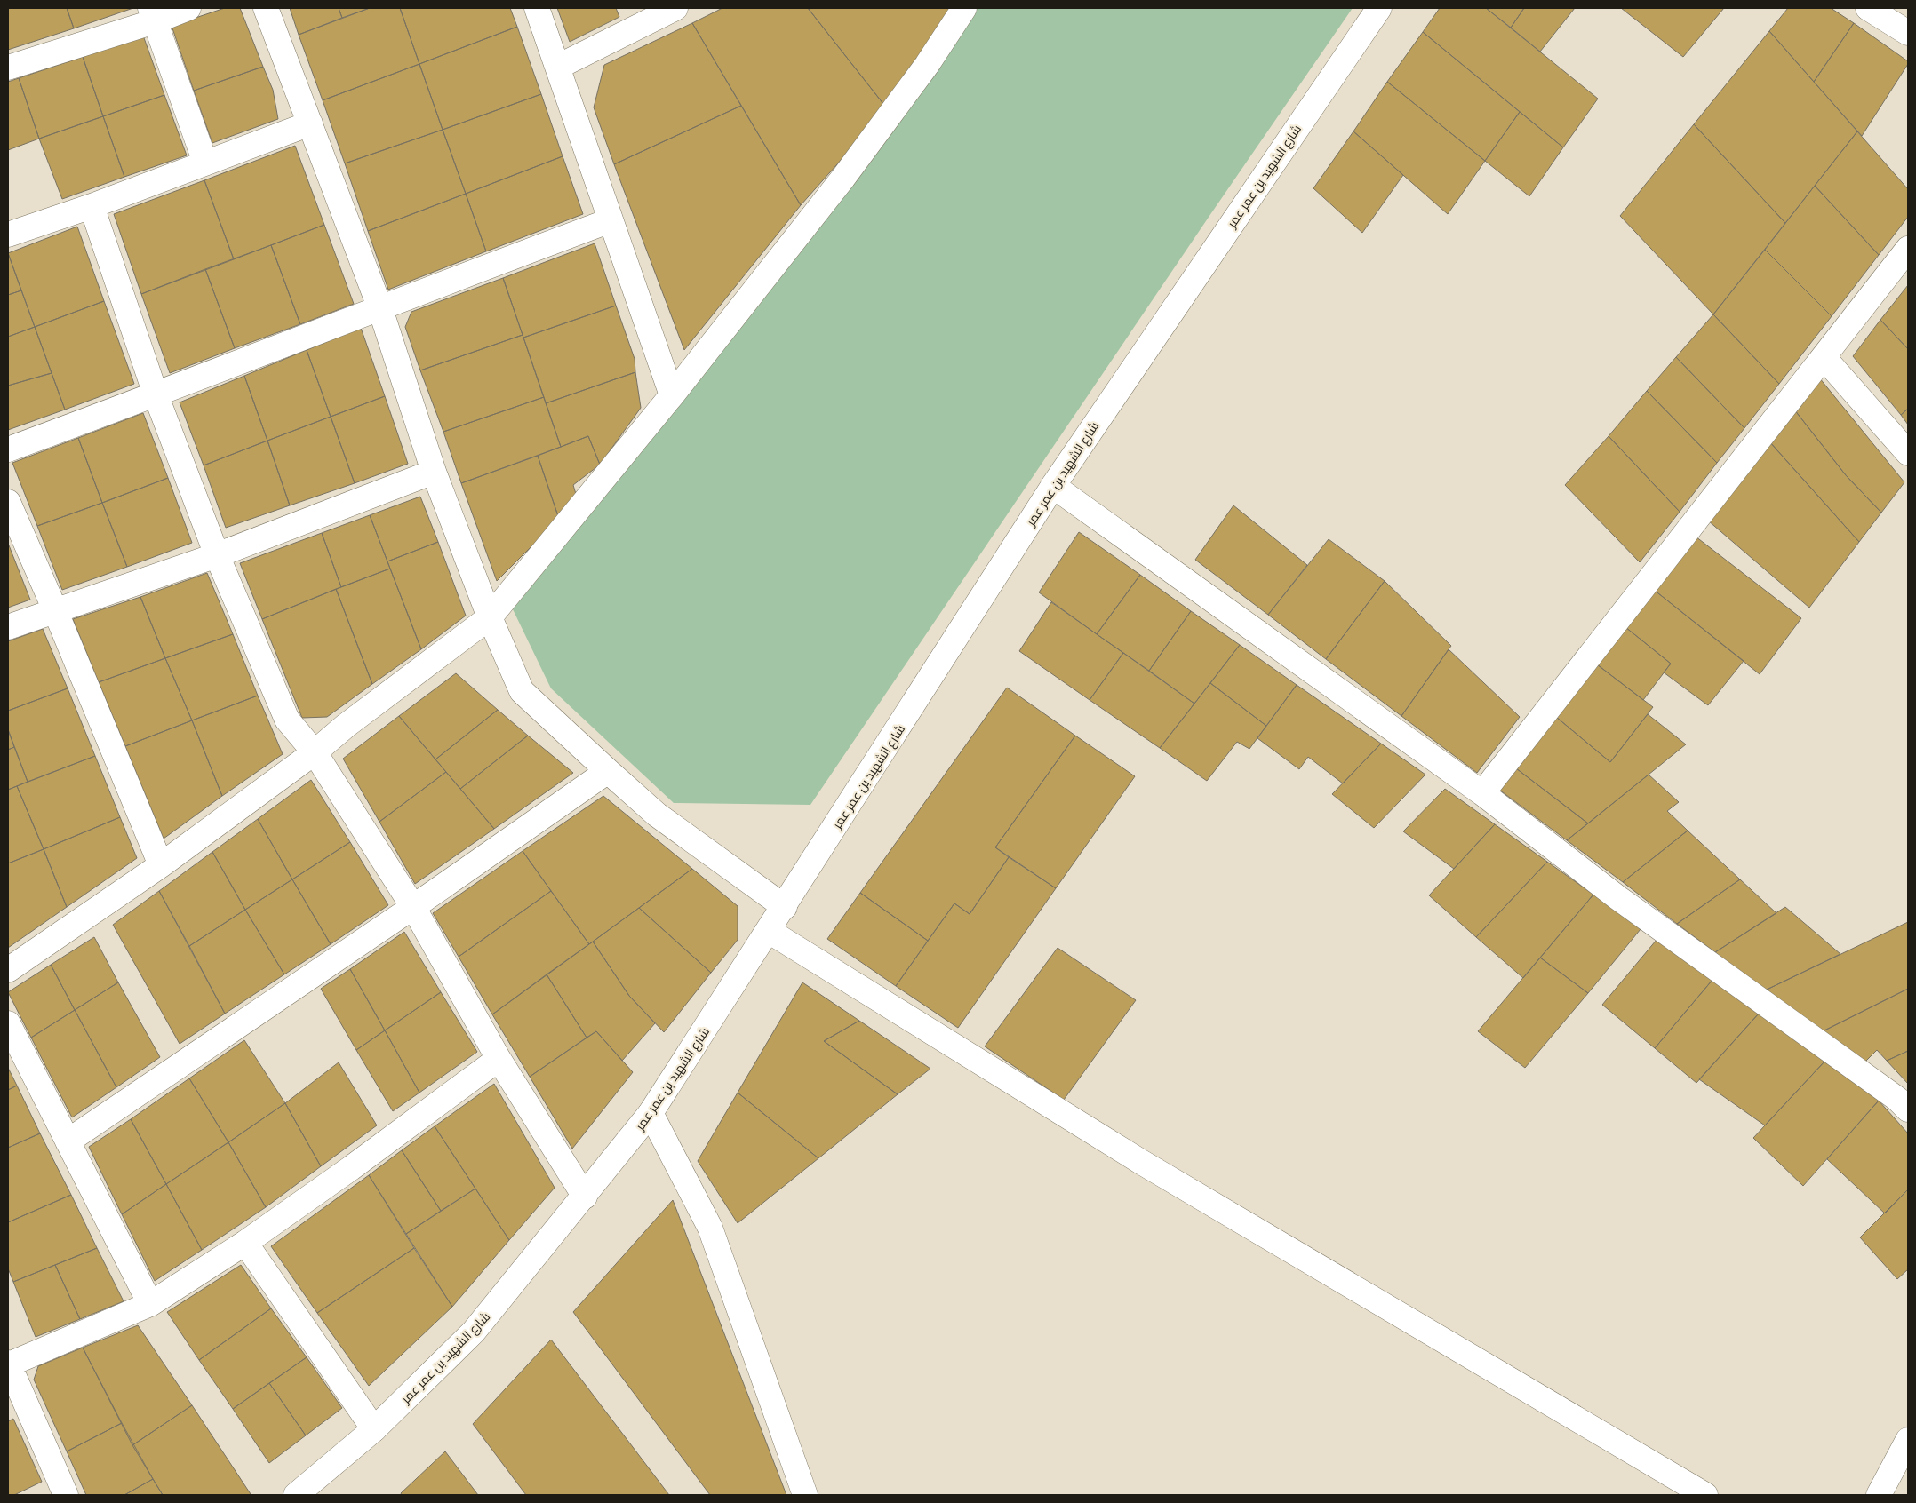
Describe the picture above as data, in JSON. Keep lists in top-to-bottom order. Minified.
{"streets":{"street":["شارع الشهيد بن عمر عمر"]}}
